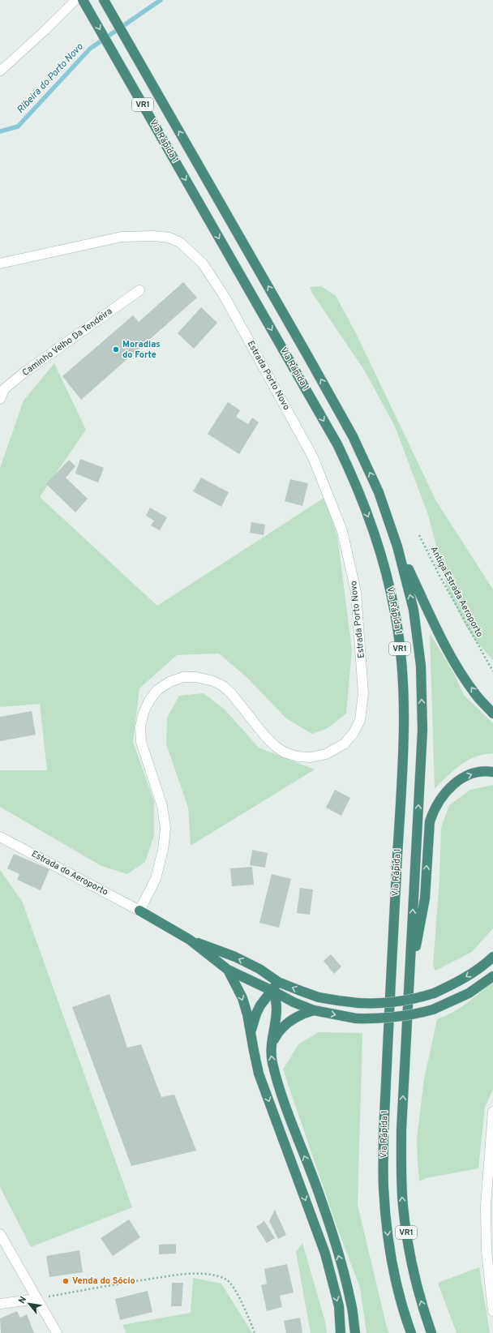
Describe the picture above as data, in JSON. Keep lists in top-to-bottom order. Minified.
{"streets":{"highway":["VR1","Via Rápida 1"],"main road":["Caminho Velho Da Tendeira","Estrada Porto Novo","Estrada do Aeroporto"],"path":["Antiga Estrada Aeroporto"]},"crossings":[["Estrada Porto Novo","Estrada do Aeroporto"]],"water":["Ribeira do Porto Novo"],"places":["Moradias do Forte","Venda do Sócio"],"north":"top left"}
